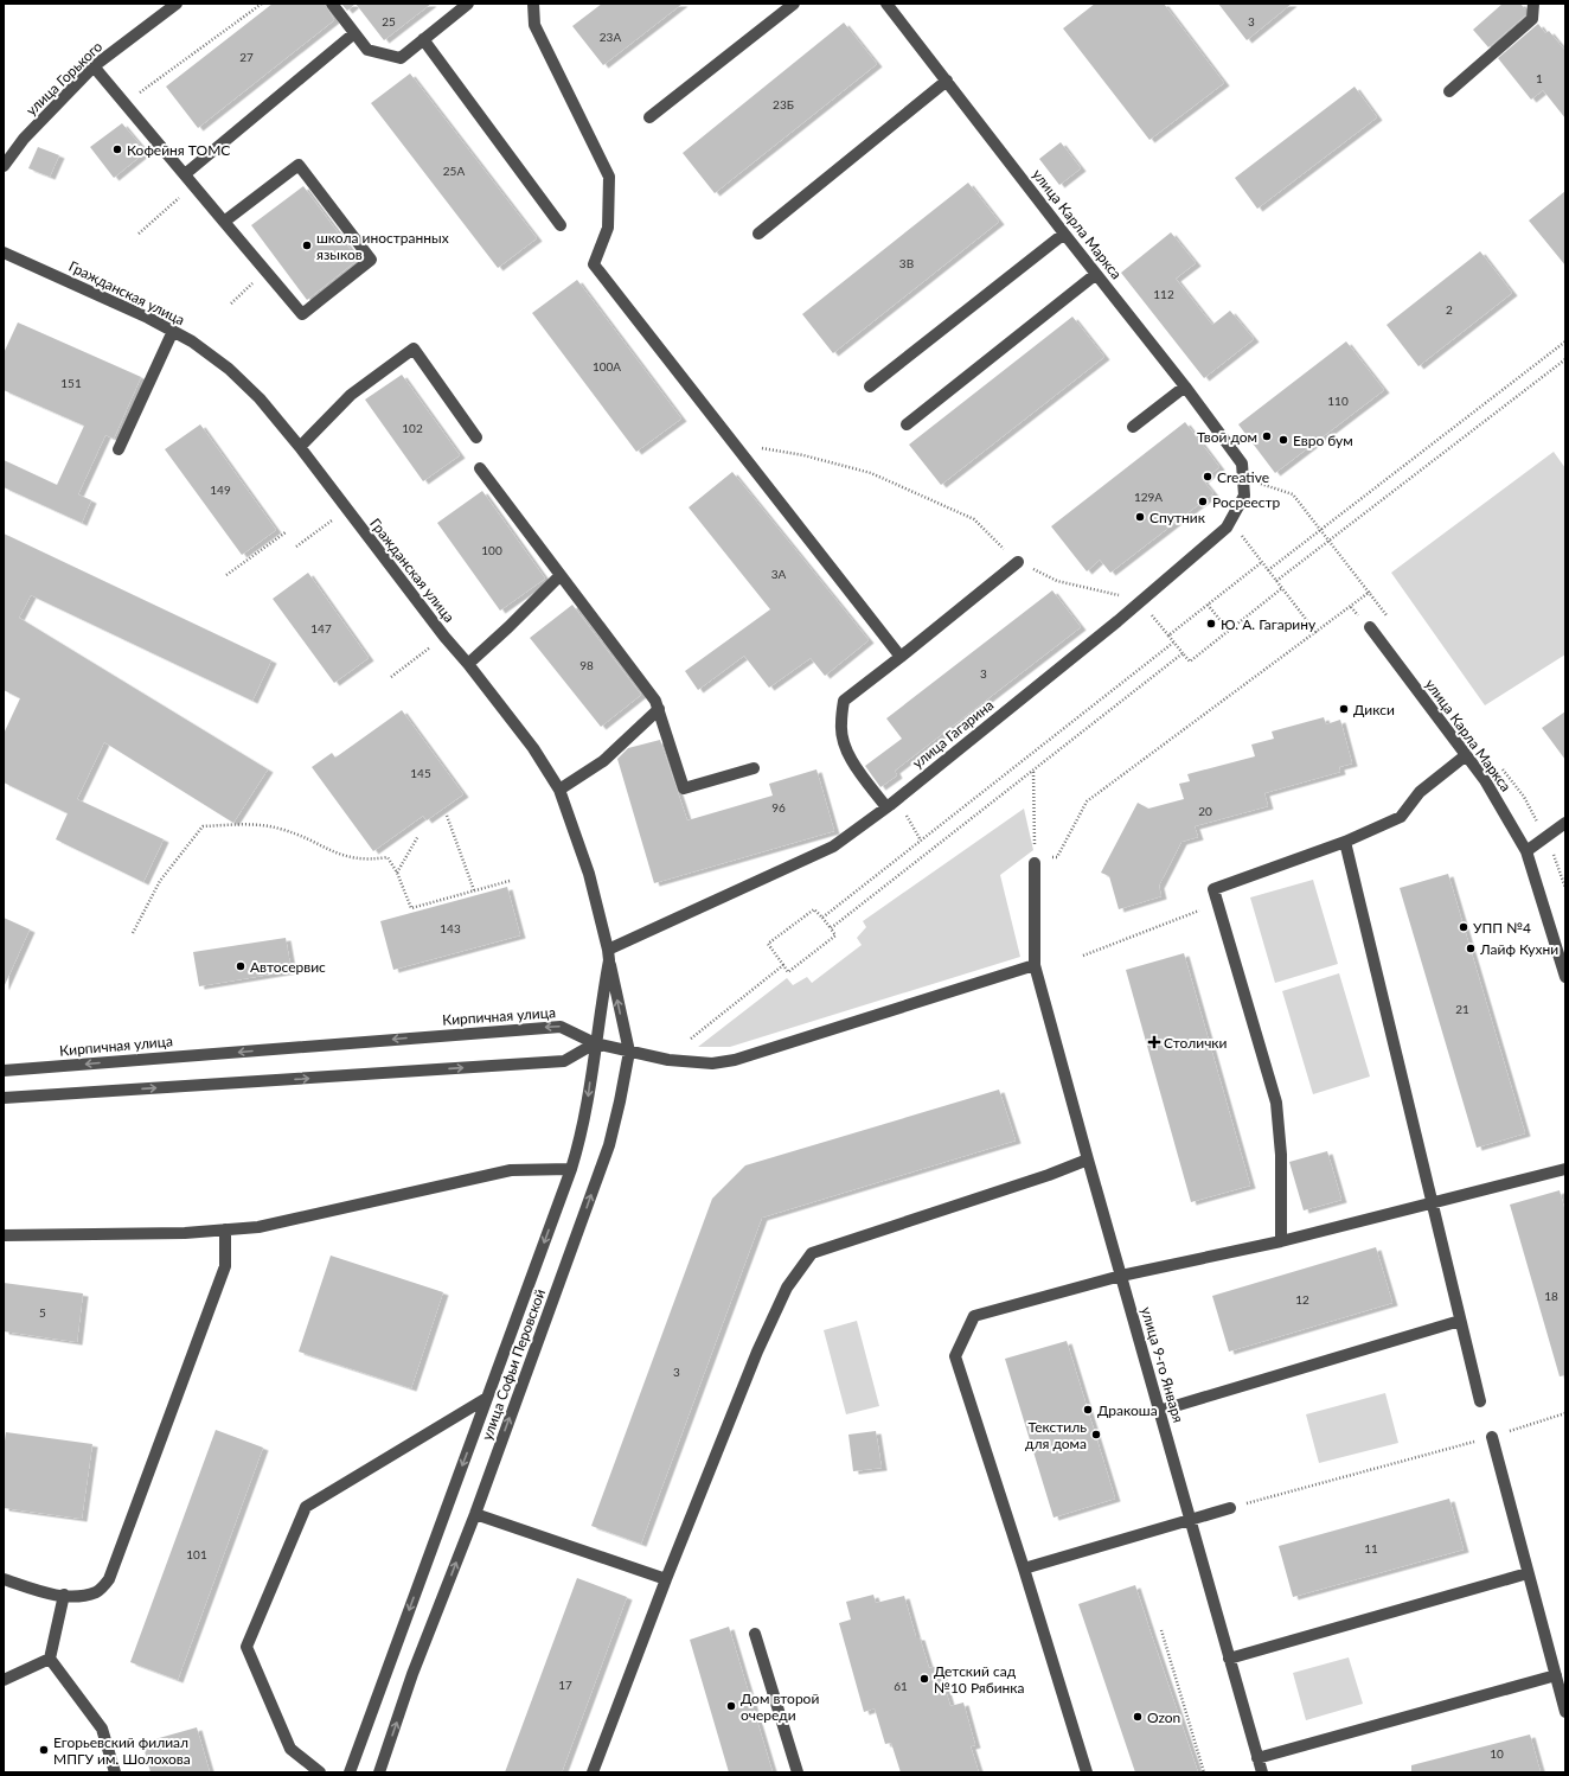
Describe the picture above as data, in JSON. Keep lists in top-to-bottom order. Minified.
{"streets":{"street":["улица Горького","улица Карла Маркса","Гражданская улица","улица Гагарина","Кирпичная улица","улица Софьи Перовской","улица 9-го Января"]},"crossings":[["улица Карла Маркса","улица Гагарина"],["Гражданская улица","улица Гагарина"],["Гражданская улица","Кирпичная улица"],["Гражданская улица","улица Софьи Перовской"],["улица Гагарина","улица Софьи Перовской"],["Кирпичная улица","улица Софьи Перовской"],["Кирпичная улица","улица 9-го Января"]],"places":{"other":["Кофейня ТОМС","школа иностранных языков","Твой дом","Евро бум","Creative","Росреестр","Спутник","Ю. А. Гагарину","Дикси","УПП №4","Лайф Кухни","Автосервис","Дракоша","Текстиль для дома","Детский сад №10 Рябинка","Дом второй очереди","Ozon","Егорьевский филиал МПГУ им. Шолохова"],"health":["Столички"]},"house_numbers":["25","3","23А","27","1","23Б","25А","3В","112","2","100А","151","110","102","149","129А","100","3А","147","98","3","145","96","20","143","21","18","12","5","3","11","101","17","61","10"]}
